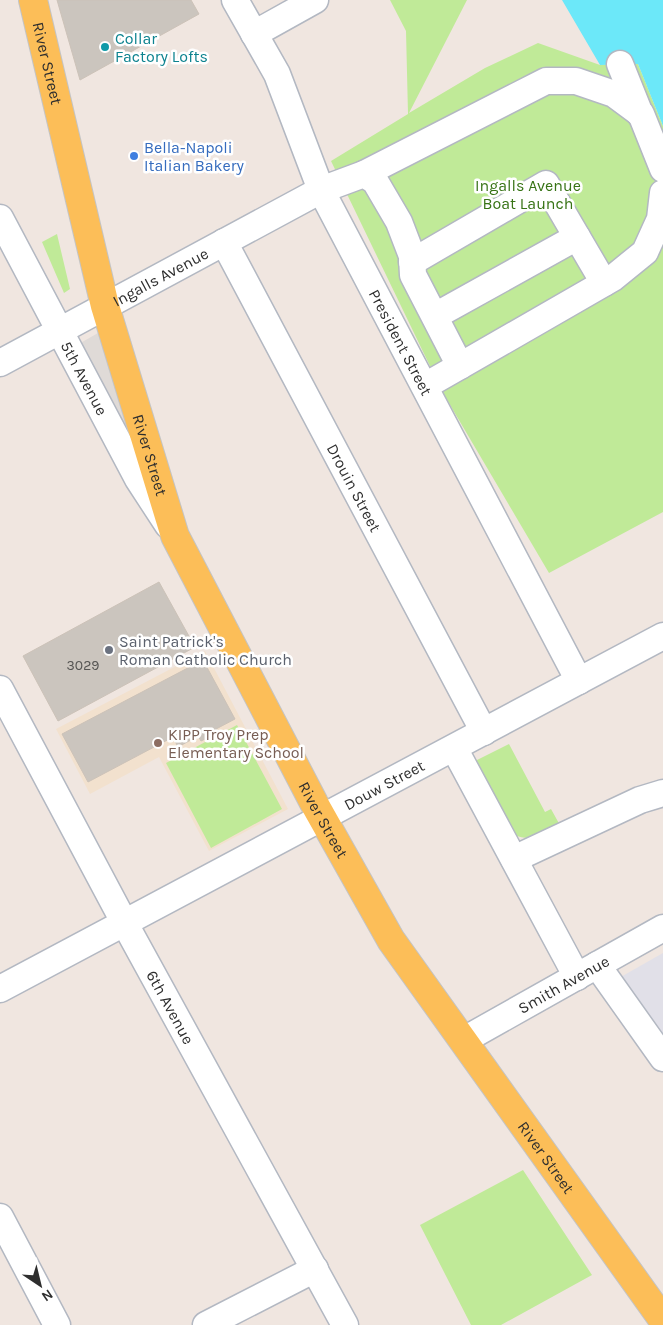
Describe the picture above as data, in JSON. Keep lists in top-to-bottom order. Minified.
{"streets":{"main road":["River Street"],"street":["Ingalls Avenue","President Street","5th Avenue","Drouin Street","Douw Street","Smith Avenue","6th Avenue"]},"crossings":[["River Street","Ingalls Avenue"],["River Street","5th Avenue"],["River Street","Douw Street"],["River Street","Smith Avenue"],["Ingalls Avenue","President Street"],["Ingalls Avenue","5th Avenue"],["Ingalls Avenue","Drouin Street"],["President Street","Douw Street"],["Drouin Street","Douw Street"],["Douw Street","6th Avenue"]],"parks":["Ingalls Avenue Boat Launch"],"places":["Collar Factory Lofts","Bella-Napoli Italian Bakery","Saint Patrick's Roman Catholic Church","KIPP Troy Prep Elementary School"],"house_numbers":["3029"],"north":"bottom right"}
